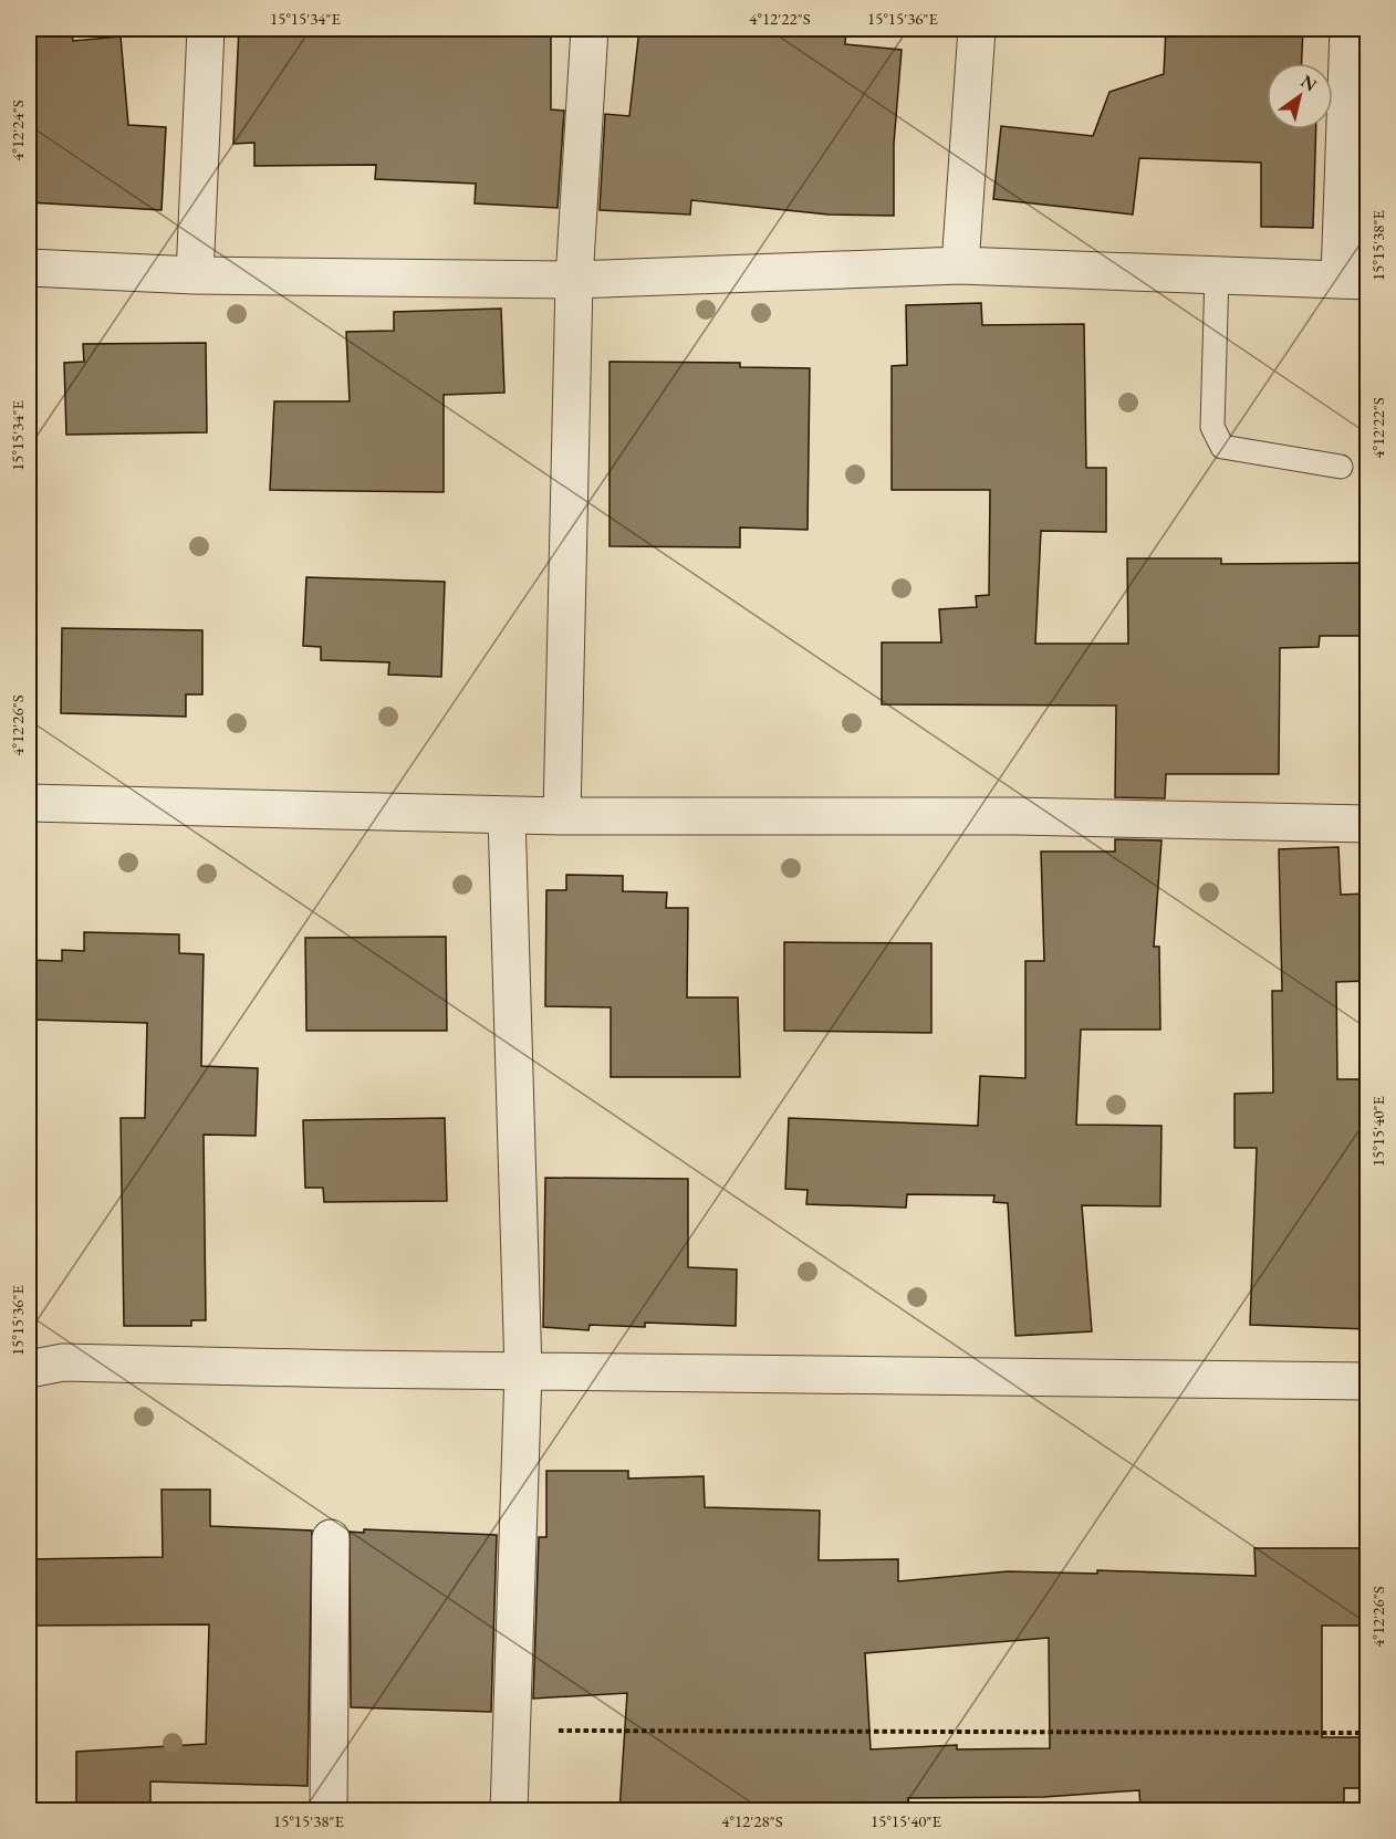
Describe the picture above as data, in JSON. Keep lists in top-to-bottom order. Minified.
{"north":"top right","coordinates":["15°15'34\"E","4°12'22\"S","15°15'36\"E","4°12'24\"S","15°15'38\"E","4°12'26\"S","15°15'40\"E","4°12'28\"S"]}
